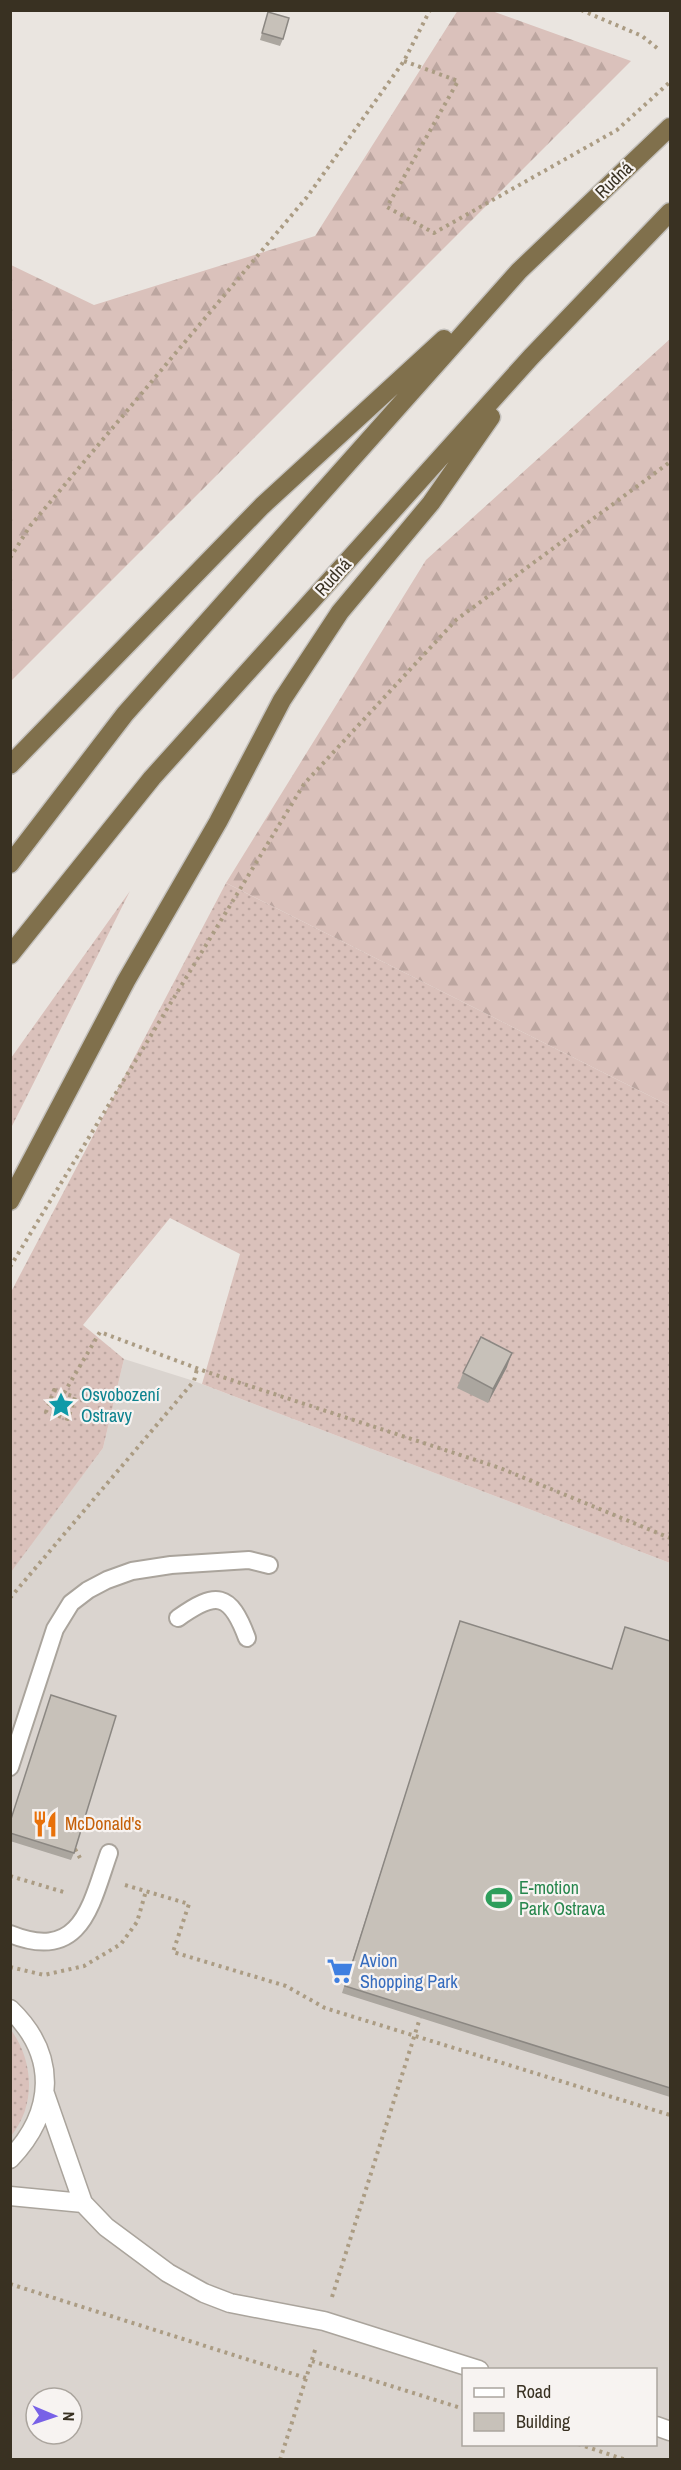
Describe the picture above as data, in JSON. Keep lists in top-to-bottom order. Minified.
{"streets":{"highway":["Rudná"]},"places":{"place":["Osvobození Ostravy"],"restaurant":["McDonald's"],"sports":["E-motion Park Ostrava"],"supermarket":["Avion Shopping Park"]},"legend":["Road","Building"],"north":"right"}
